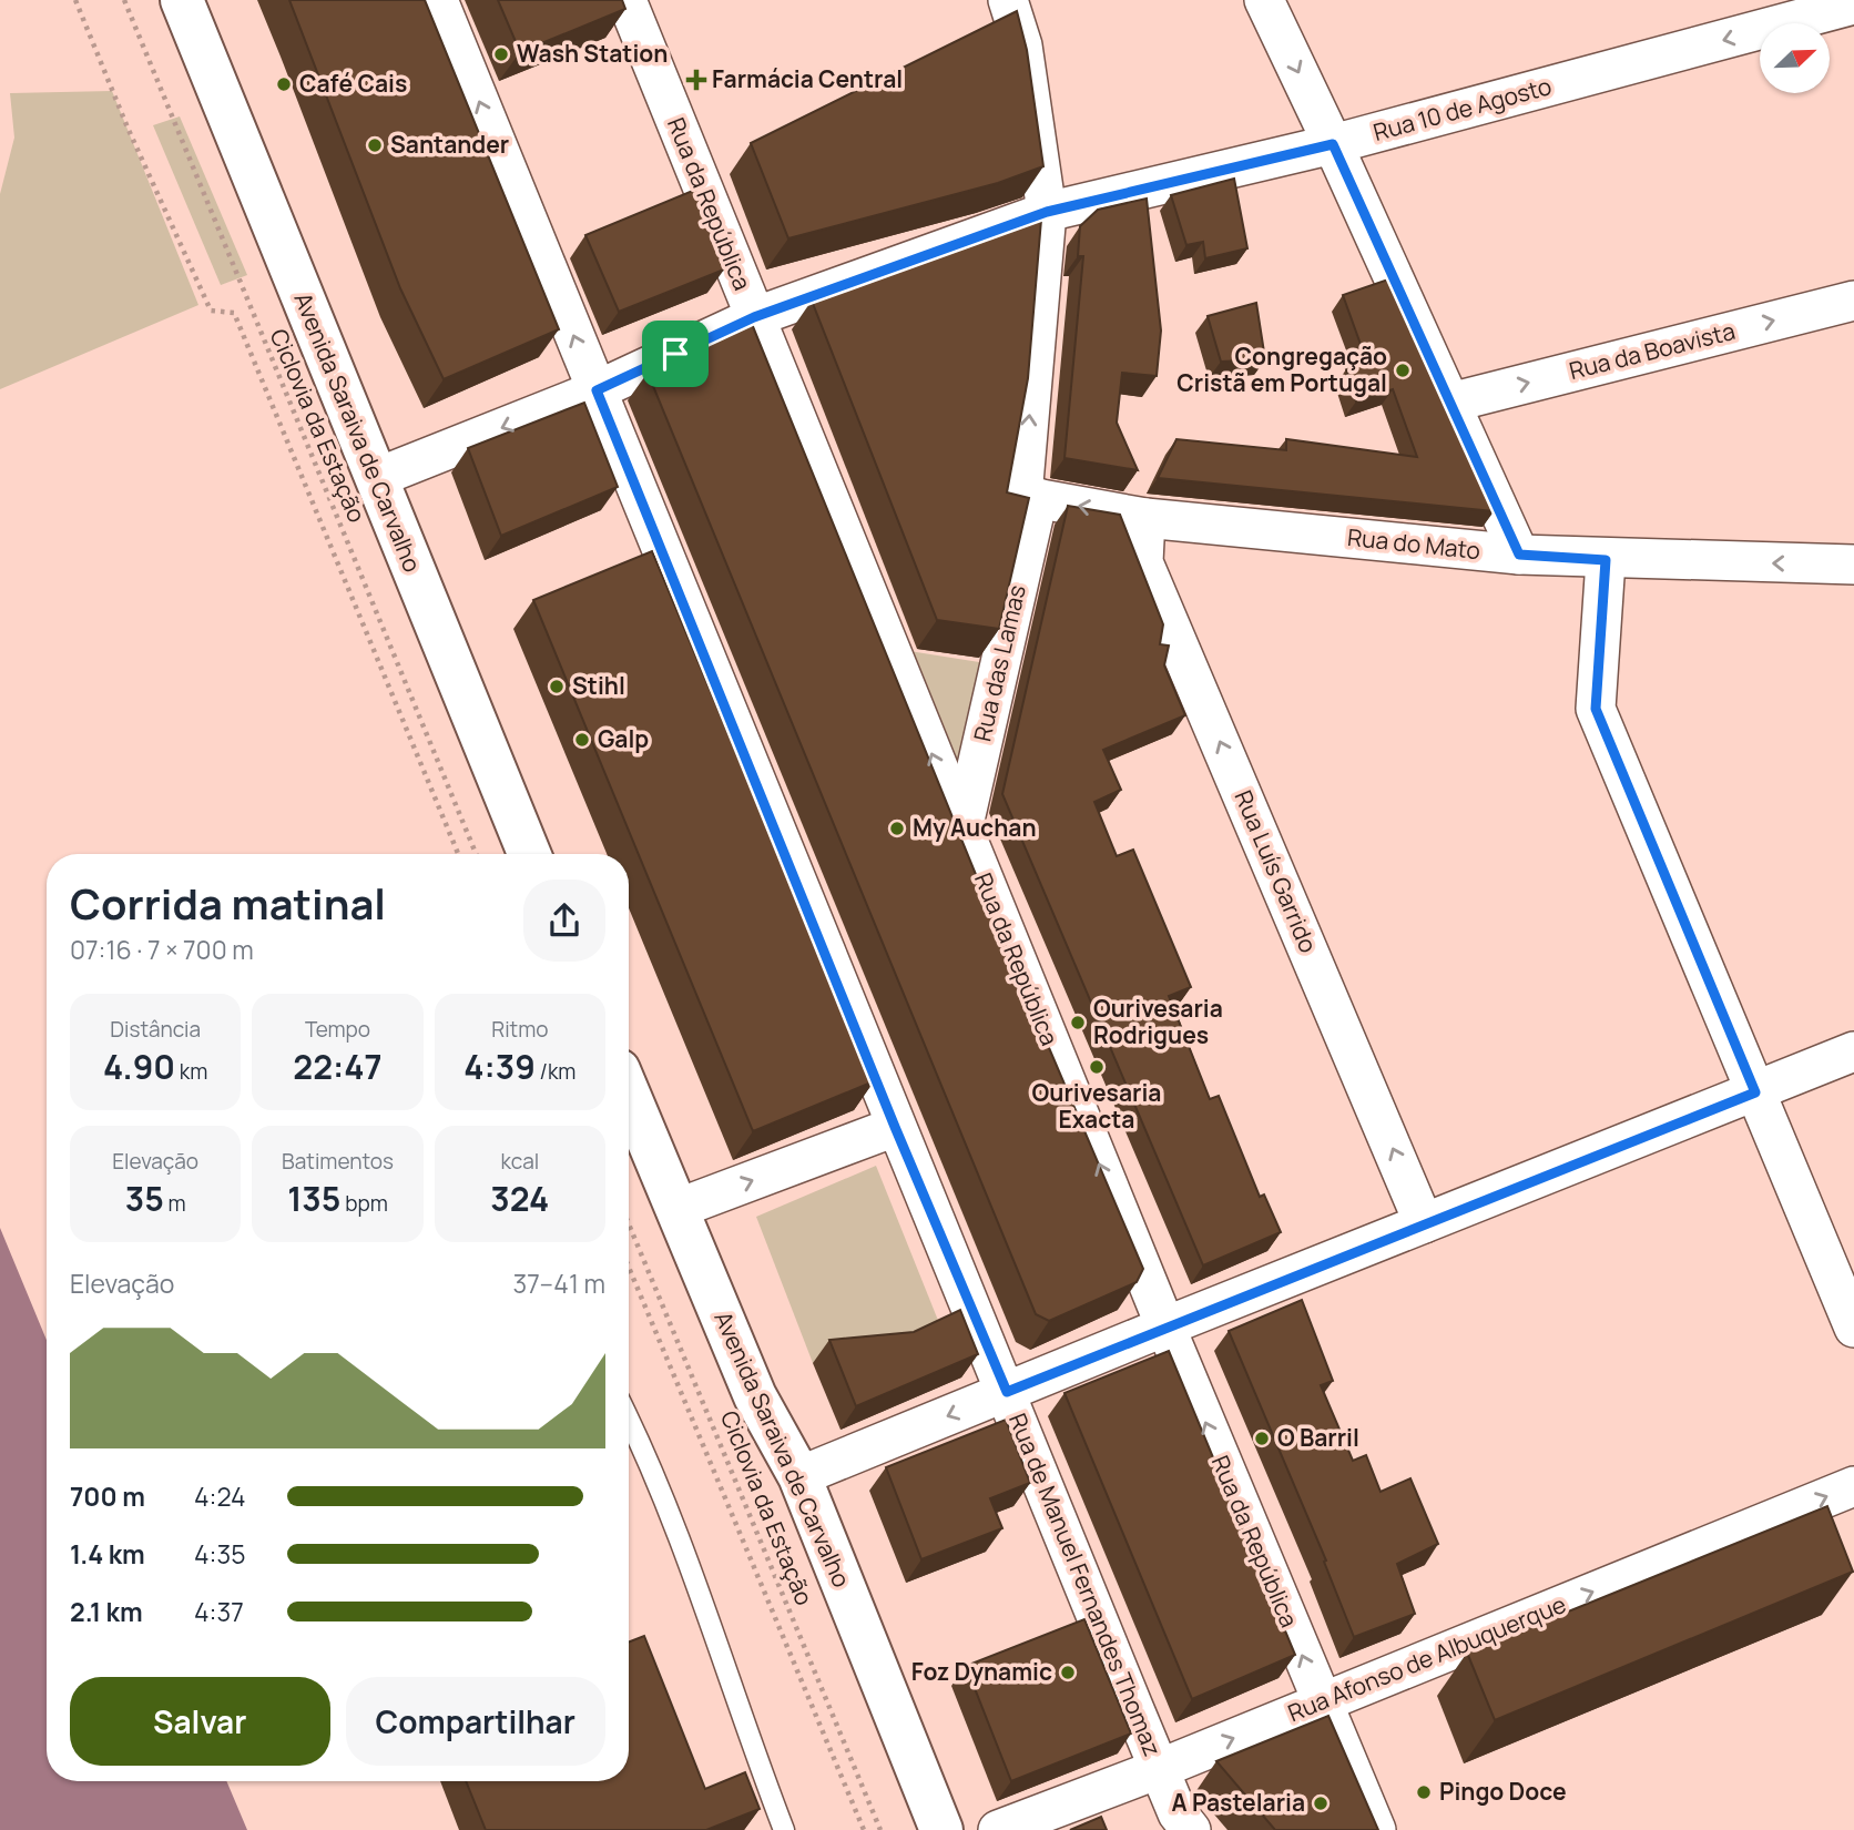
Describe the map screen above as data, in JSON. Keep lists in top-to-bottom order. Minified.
{"streets":{"main road":["Avenida Saraiva de Carvalho"],"street":["Rua 10 de Agosto","Rua da República","Rua da Boavista","Rua do Mato","Rua das Lamas","Rua Luís Garrido","Rua de Manuel Fernandes Thomaz","Rua Afonso de Albuquerque"],"path":["Ciclovia da Estação"]},"crossings":[["Rua 10 de Agosto","Rua da República"],["Rua 10 de Agosto","Avenida Saraiva de Carvalho"],["Rua 10 de Agosto","Rua das Lamas"],["Rua 10 de Agosto","Rua de Manuel Fernandes Thomaz"],["Rua da República","Rua das Lamas"],["Rua da República","Rua Afonso de Albuquerque"],["Rua do Mato","Rua das Lamas"],["Rua do Mato","Rua Luís Garrido"],["Rua de Manuel Fernandes Thomaz","Rua Afonso de Albuquerque"]],"one_way":["Rua 10 de Agosto","Rua da República","Rua da Boavista","Rua do Mato","Rua Luís Garrido","Rua Afonso de Albuquerque"],"places":{"other":["Wash Station","Café Cais","Santander","Congregação Cristã em Portugal","Stihl","Galp","My Auchan","Ourivesaria Rodrigues","Ourivesaria Exacta","O Barril","Foz Dynamic","Pingo Doce","A Pastelaria"],"health":["Farmácia Central"]},"north":"top right","page":{"heading":["Corrida matinal","07:16 · 7 × 700 m"],"stats":[["Distância","4.90 km"],["Tempo","22:47"],["Ritmo","4:39 /km"],["Elevação","35 m"],["Batimentos","135 bpm"],["kcal","324"]],"chart":["Elevação","37–41 m"],"list":[{"name":"700 m","note":"4:24"},{"name":"1.4 km","note":"4:35"},{"name":"2.1 km","note":"4:37"}],"buttons":["Salvar","Compartilhar"]}}
